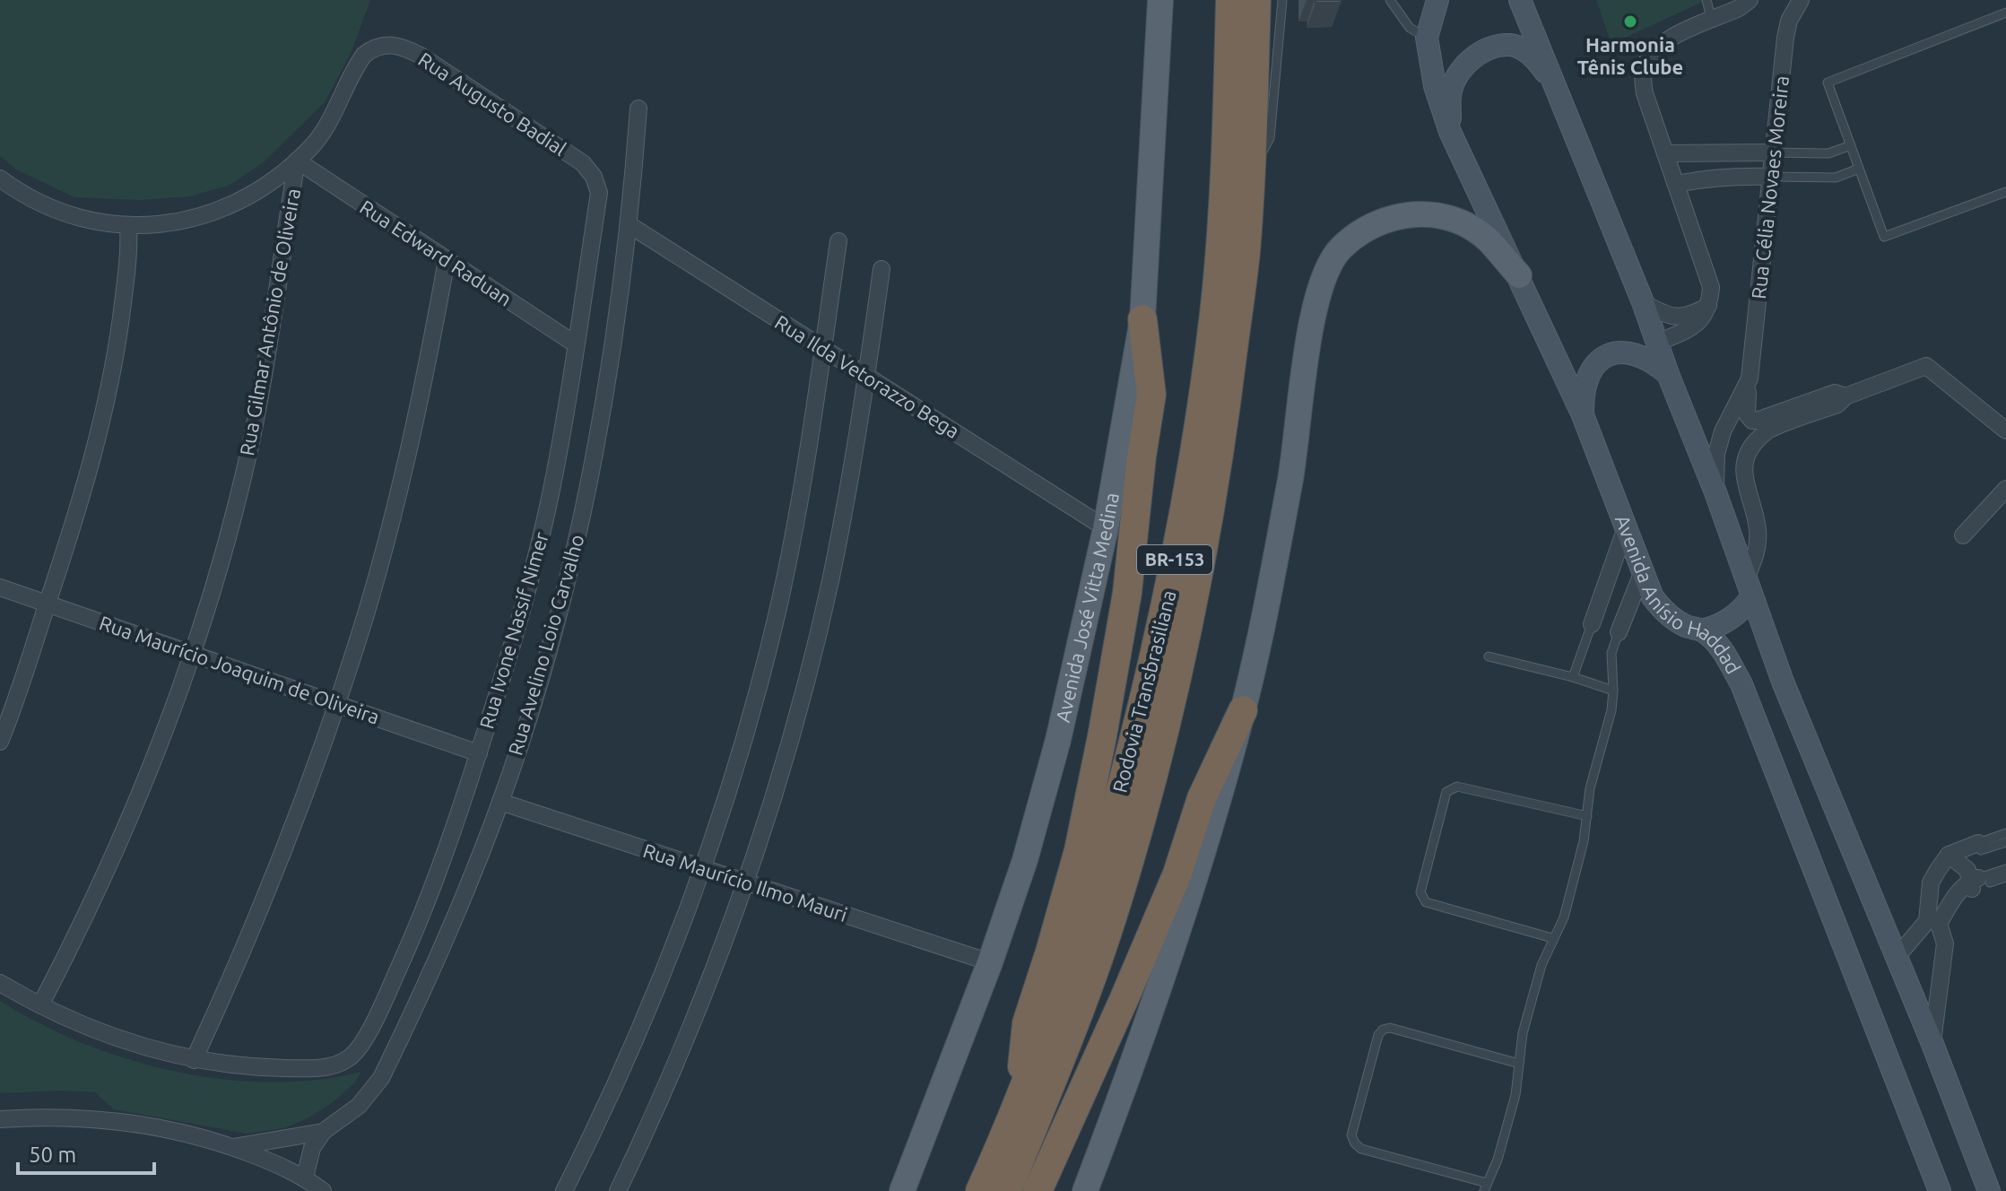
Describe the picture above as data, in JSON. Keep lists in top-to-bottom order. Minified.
{"streets":{"highway":["BR-153","Rodovia Transbrasiliana"],"main road":["Avenida Anísio Haddad","Avenida José Vitta Medina"],"street":["Rua Augusto Badial","Rua Célia Novaes Moreira","Rua Edward Raduan","Rua Gilmar Antônio de Oliveira","Rua Ilda Vetorazzo Bega","Rua Ivone Nassif Nimer","Rua Avelino Loio Carvalho","Rua Maurício Joaquim de Oliveira","Rua Maurício Ilmo Mauri"]},"crossings":[["Rua Augusto Badial","Rua Edward Raduan"],["Rua Augusto Badial","Rua Gilmar Antônio de Oliveira"],["Rua Augusto Badial","Rua Ivone Nassif Nimer"],["Rua Edward Raduan","Rua Gilmar Antônio de Oliveira"],["Rua Edward Raduan","Rua Ivone Nassif Nimer"],["Rua Gilmar Antônio de Oliveira","Rua Maurício Joaquim de Oliveira"],["Rua Ilda Vetorazzo Bega","Avenida José Vitta Medina"],["Rua Ilda Vetorazzo Bega","Rua Avelino Loio Carvalho"],["Avenida José Vitta Medina","Rua Maurício Ilmo Mauri"],["Rua Ivone Nassif Nimer","Rua Maurício Joaquim de Oliveira"],["Rua Avelino Loio Carvalho","Rua Maurício Ilmo Mauri"]],"places":["Harmonia Tênis Clube"],"scale_bar":"50 m"}
